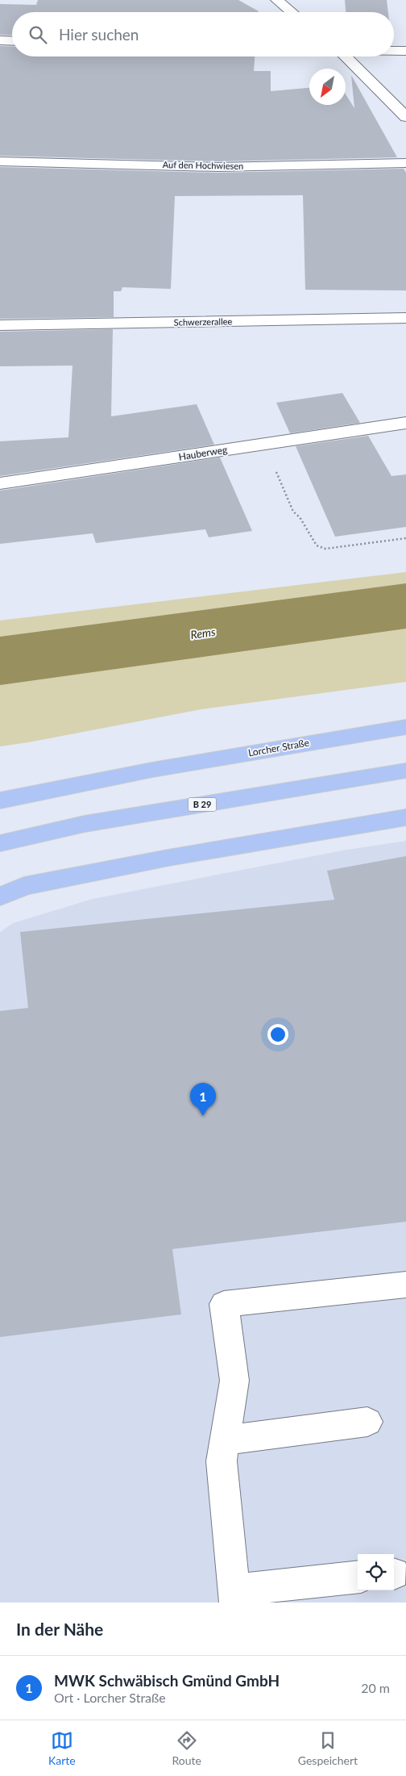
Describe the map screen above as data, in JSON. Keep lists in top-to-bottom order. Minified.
{"streets":{"highway":["Lorcher Straße","B 29"],"street":["Auf den Hochwiesen","Schwerzerallee","Hauberweg"]},"water":["Rems"],"north":"bottom left","page":{"search":"Hier suchen","pins":"1","heading":"In der Nähe","list":[{"mark":"1","name":"MWK Schwäbisch Gmünd GmbH","note":"Ort · Lorcher Straße","value":"20 m"}],"nav":["Karte","Route","Gespeichert"]}}
